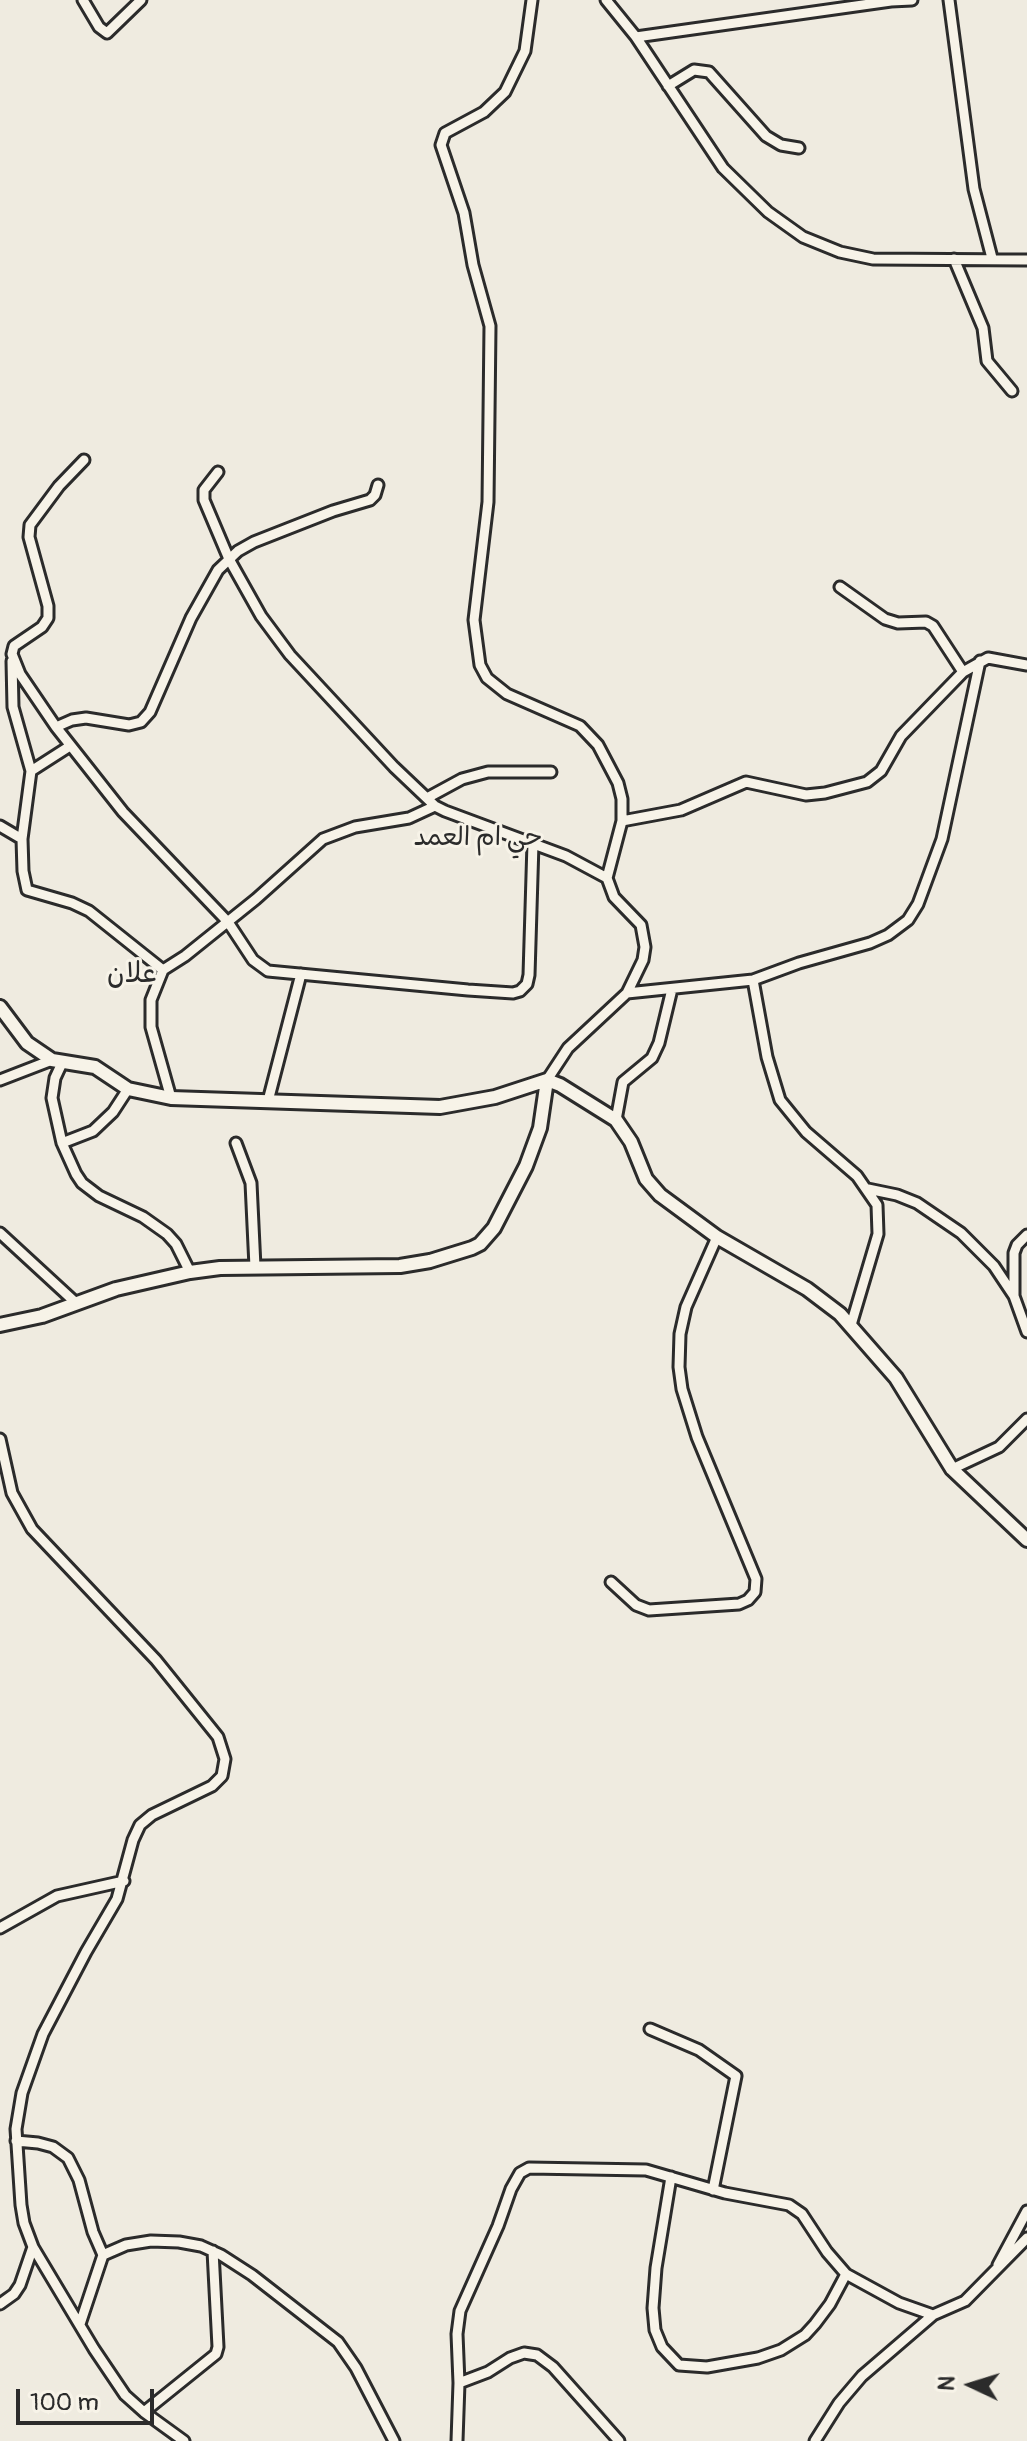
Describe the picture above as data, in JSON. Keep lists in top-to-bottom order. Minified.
{"districts":["حي ام العمد","علان"],"scale_bar":"100 m","north":"left"}
